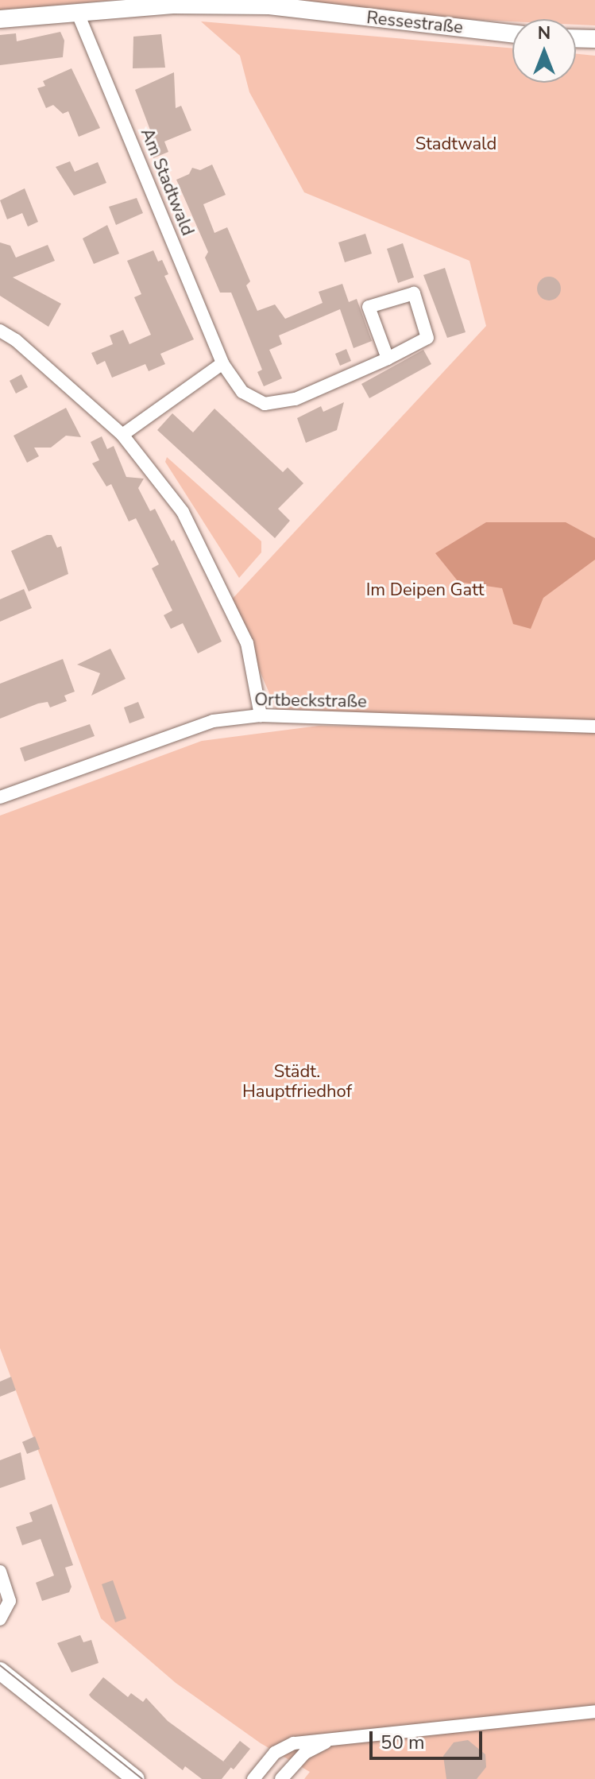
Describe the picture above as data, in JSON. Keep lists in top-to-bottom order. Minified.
{"streets":{"main road":["Ressestraße"],"street":["Am Stadtwald","Ortbeckstraße"]},"crossings":[["Ressestraße","Am Stadtwald"]],"parks":["Stadtwald","Im Deipen Gatt","Städt. Hauptfriedhof"],"scale_bar":"50 m","north":"top"}
